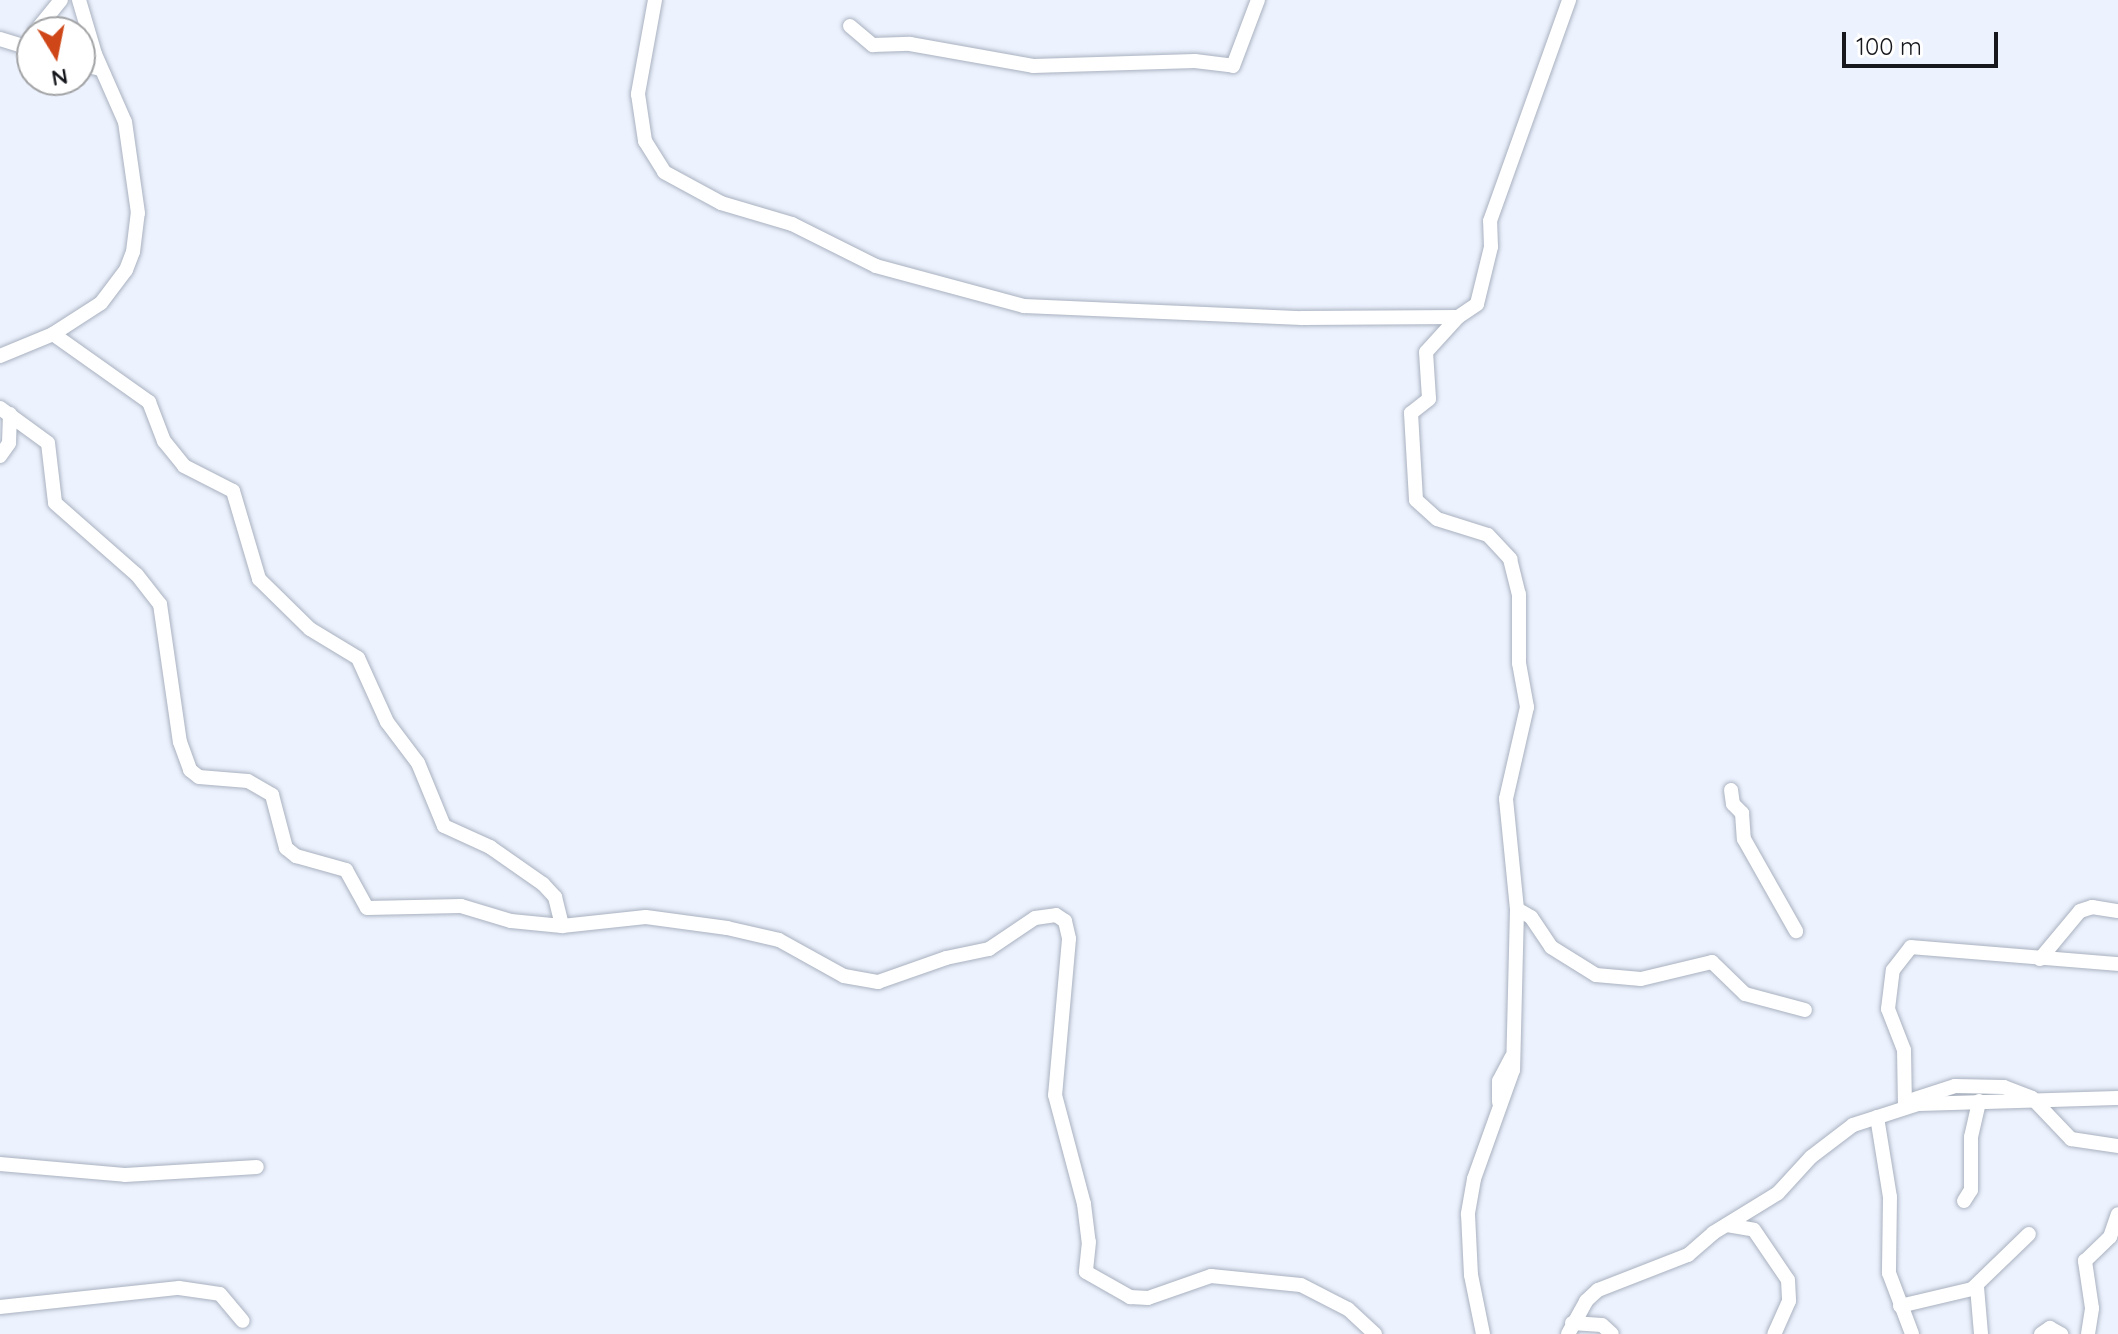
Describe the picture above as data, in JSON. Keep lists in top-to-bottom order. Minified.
{"scale_bar":"100 m","north":"bottom"}
